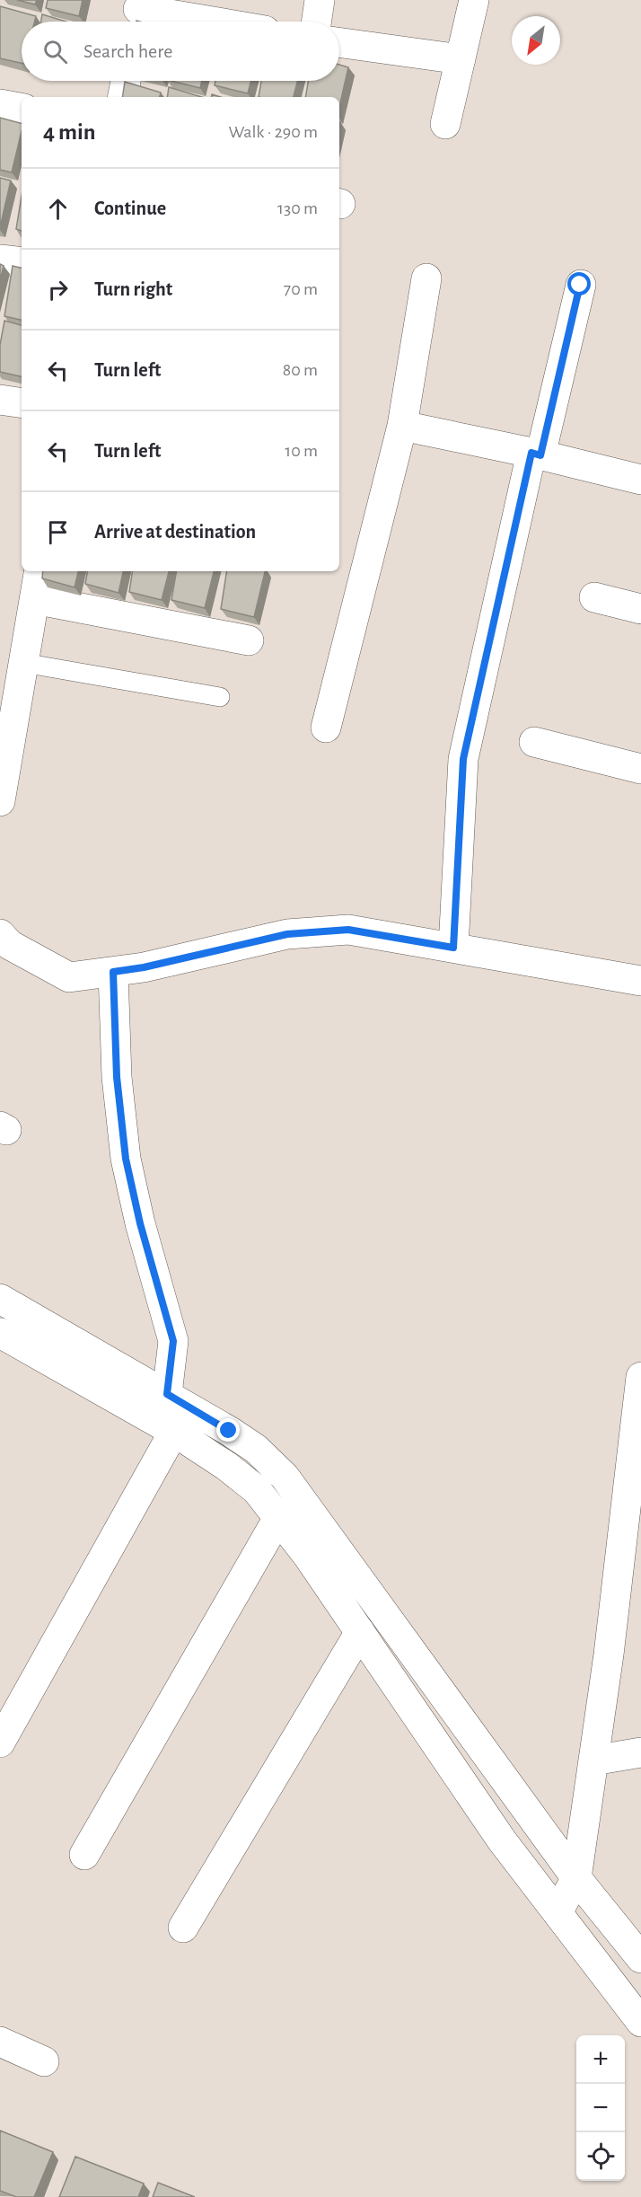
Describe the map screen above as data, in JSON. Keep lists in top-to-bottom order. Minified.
{"north":"bottom left","page":{"search":"Search here","heading":["4 min","Walk · 290 m"],"list":[["Continue","130 m"],["Turn right","70 m"],["Turn left","80 m"],["Turn left","10 m"],"Arrive at destination"],"map_buttons":["+","−"]}}
